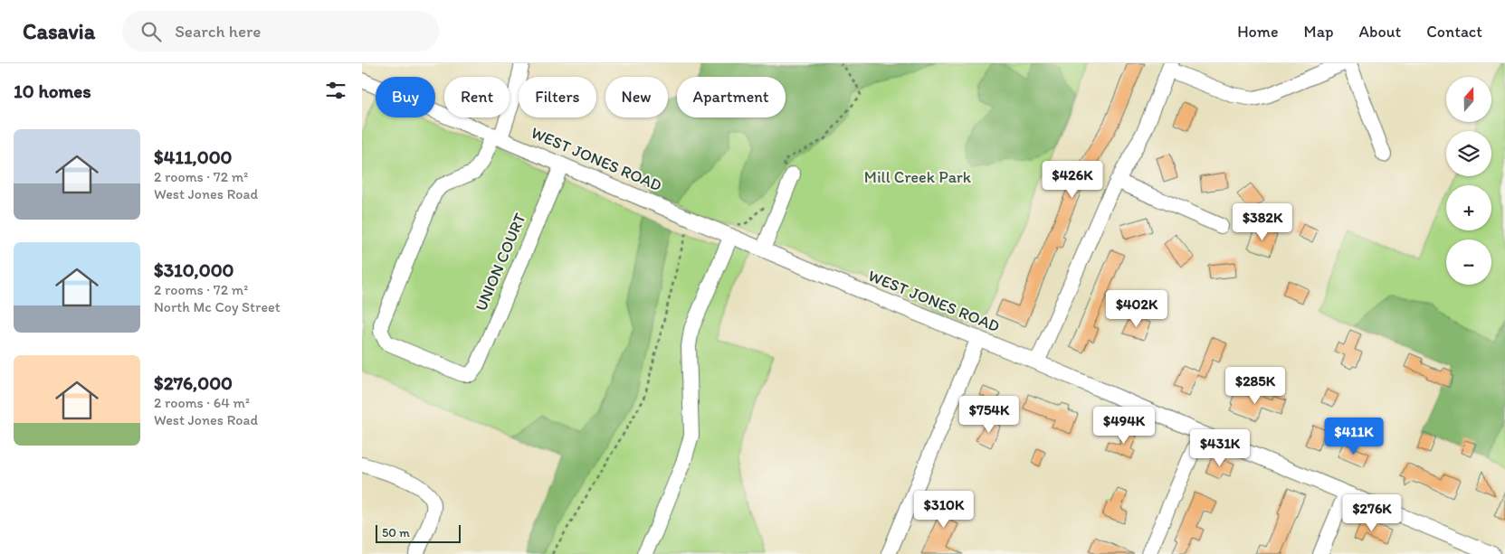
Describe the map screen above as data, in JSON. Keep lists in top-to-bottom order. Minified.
{"streets":{"street":["WEST JONES ROAD","UNION COURT"]},"crossings":[["WEST JONES ROAD","UNION COURT"]],"parks":["Mill Creek Park"],"scale_bar":"50 m","north":"top","page":{"header":"Casavia","search":"Search here","nav":["Home","Map","About","Contact"],"heading":"10 homes","map_buttons":["+","−"],"chip":["Buy","Rent","Filters","New","Apartment"],"list":[{"name":"$411,000","note":"2 rooms · 72 m² · West Jones Road"},{"name":"$310,000","note":"2 rooms · 72 m² · North Mc Coy Street"},{"name":"$276,000","note":"2 rooms · 64 m² · West Jones Road"}],"price":["$426K","$382K","$402K","$285K","$754K","$494K","$411K","$431K","$310K","$276K"],"scale":"50 m"}}
